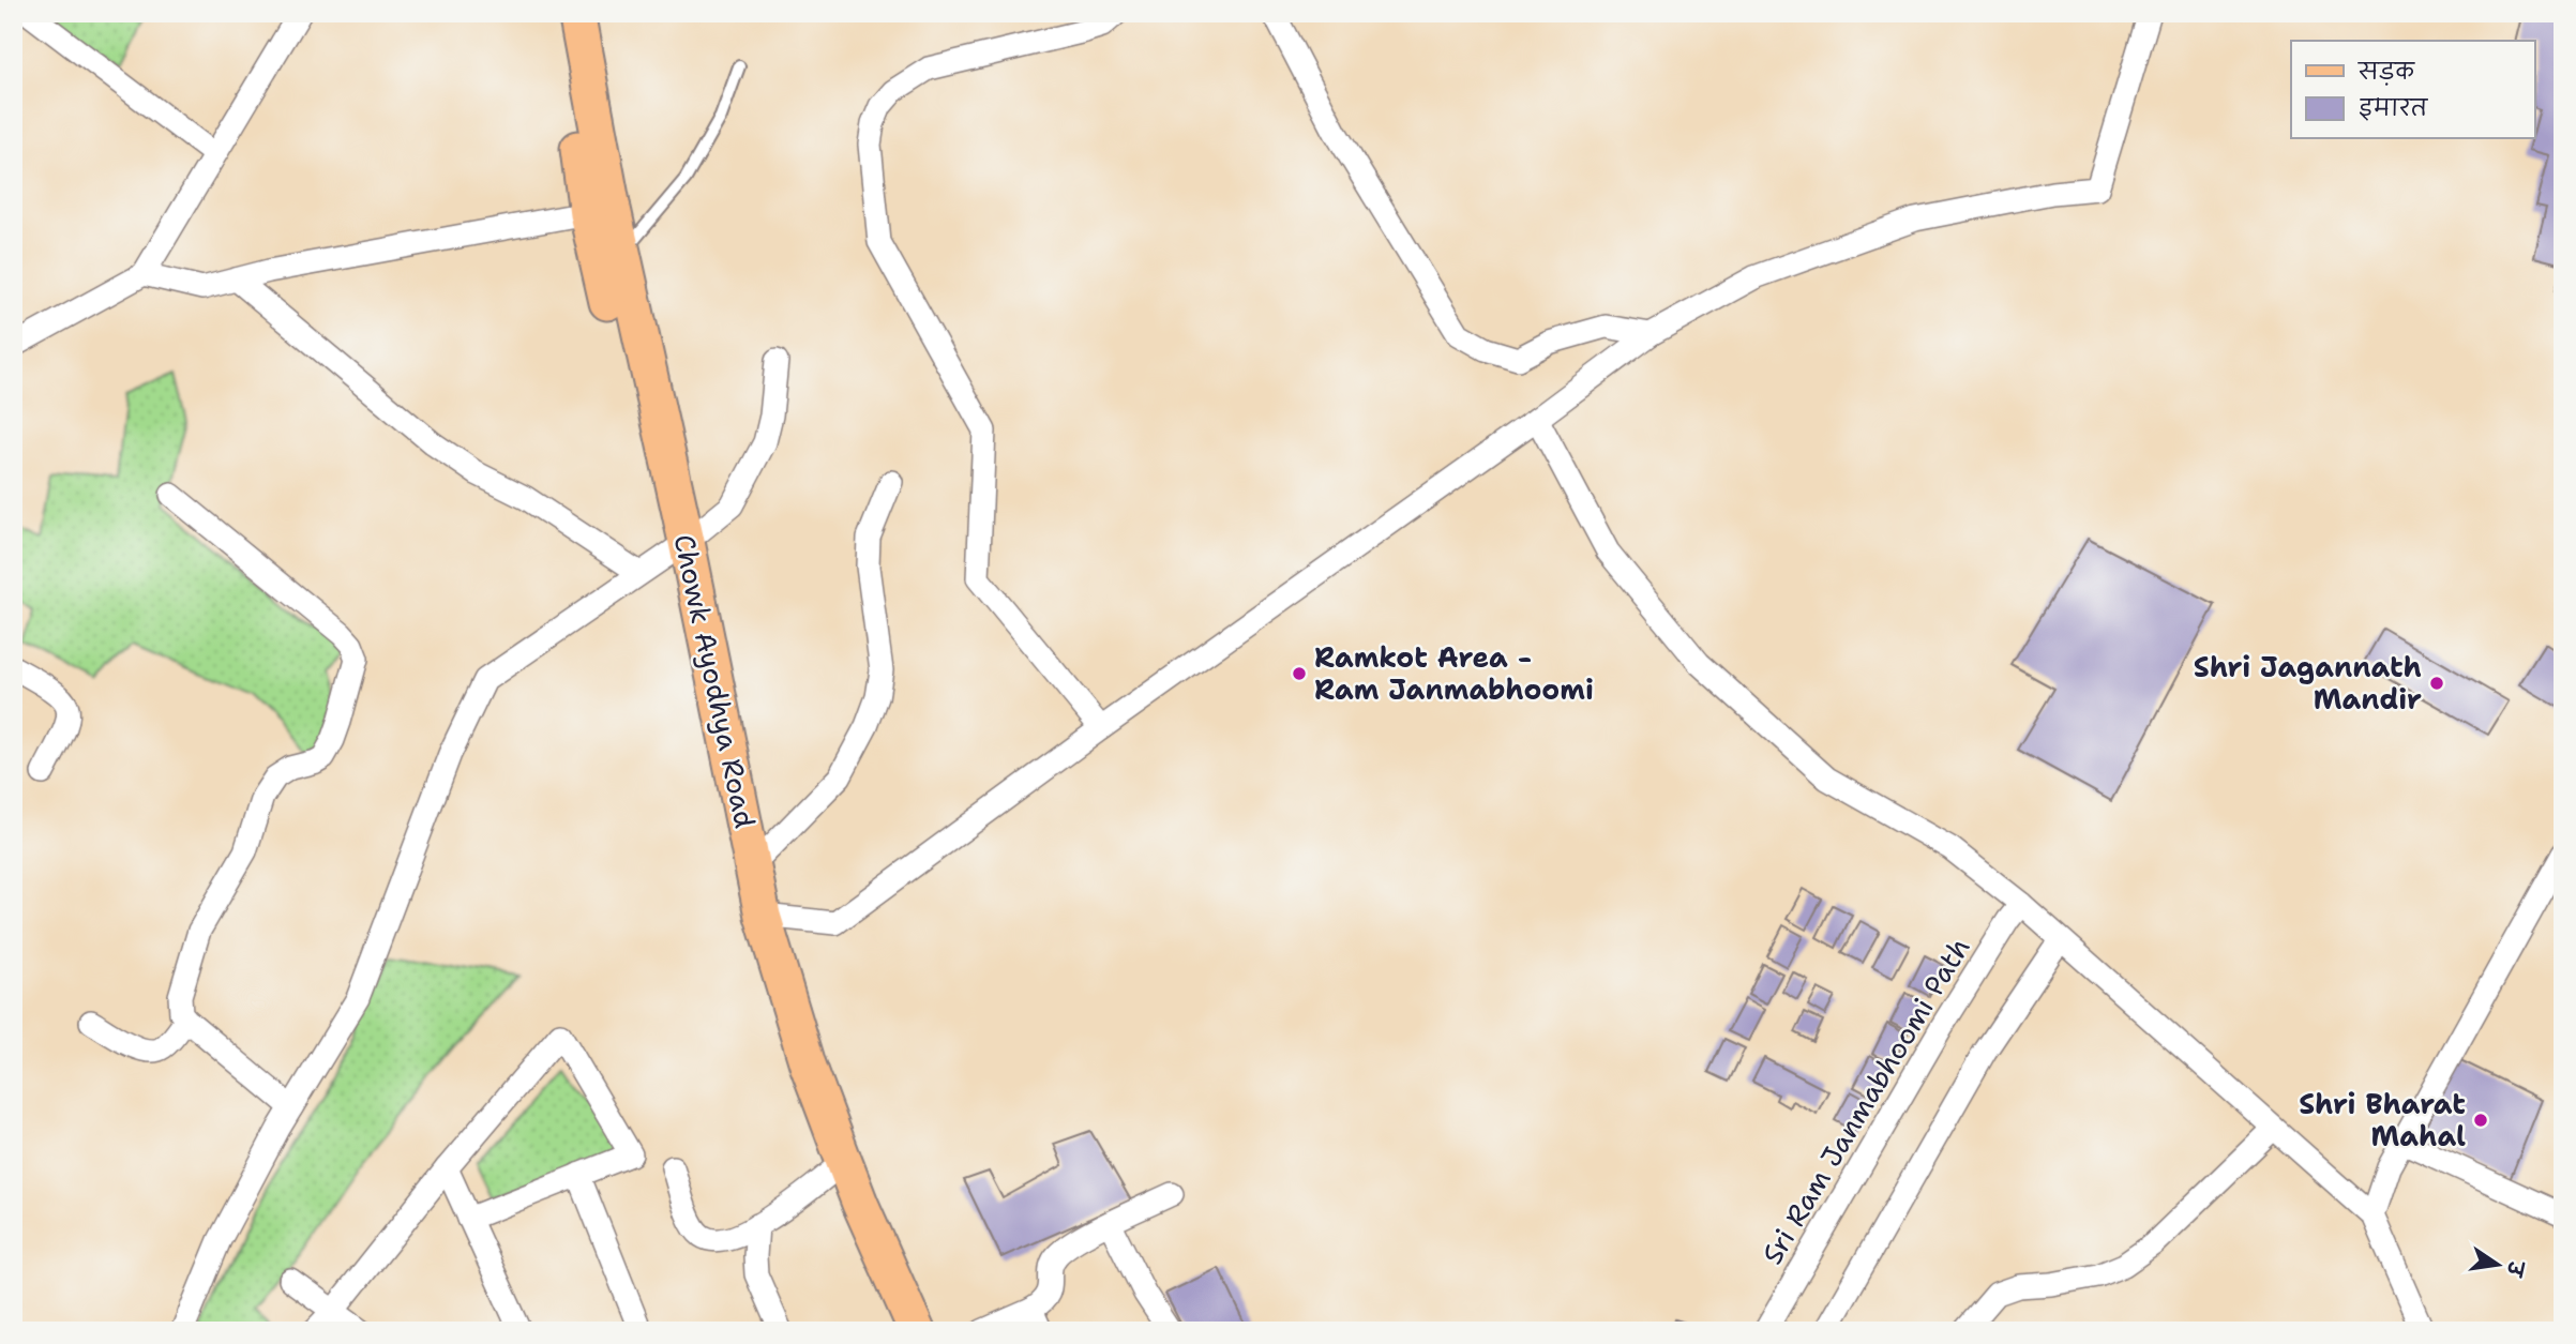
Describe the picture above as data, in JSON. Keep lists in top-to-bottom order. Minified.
{"streets":{"main road":["Chowk Ayodhya Road"],"street":["Sri Ram Janmabhoomi Path"]},"places":["Ramkot Area - Ram Janmabhoomi","Shri Jagannath Mandir","Shri Bharat Mahal"],"legend":["सड़क","इमारत"],"north":"right"}
